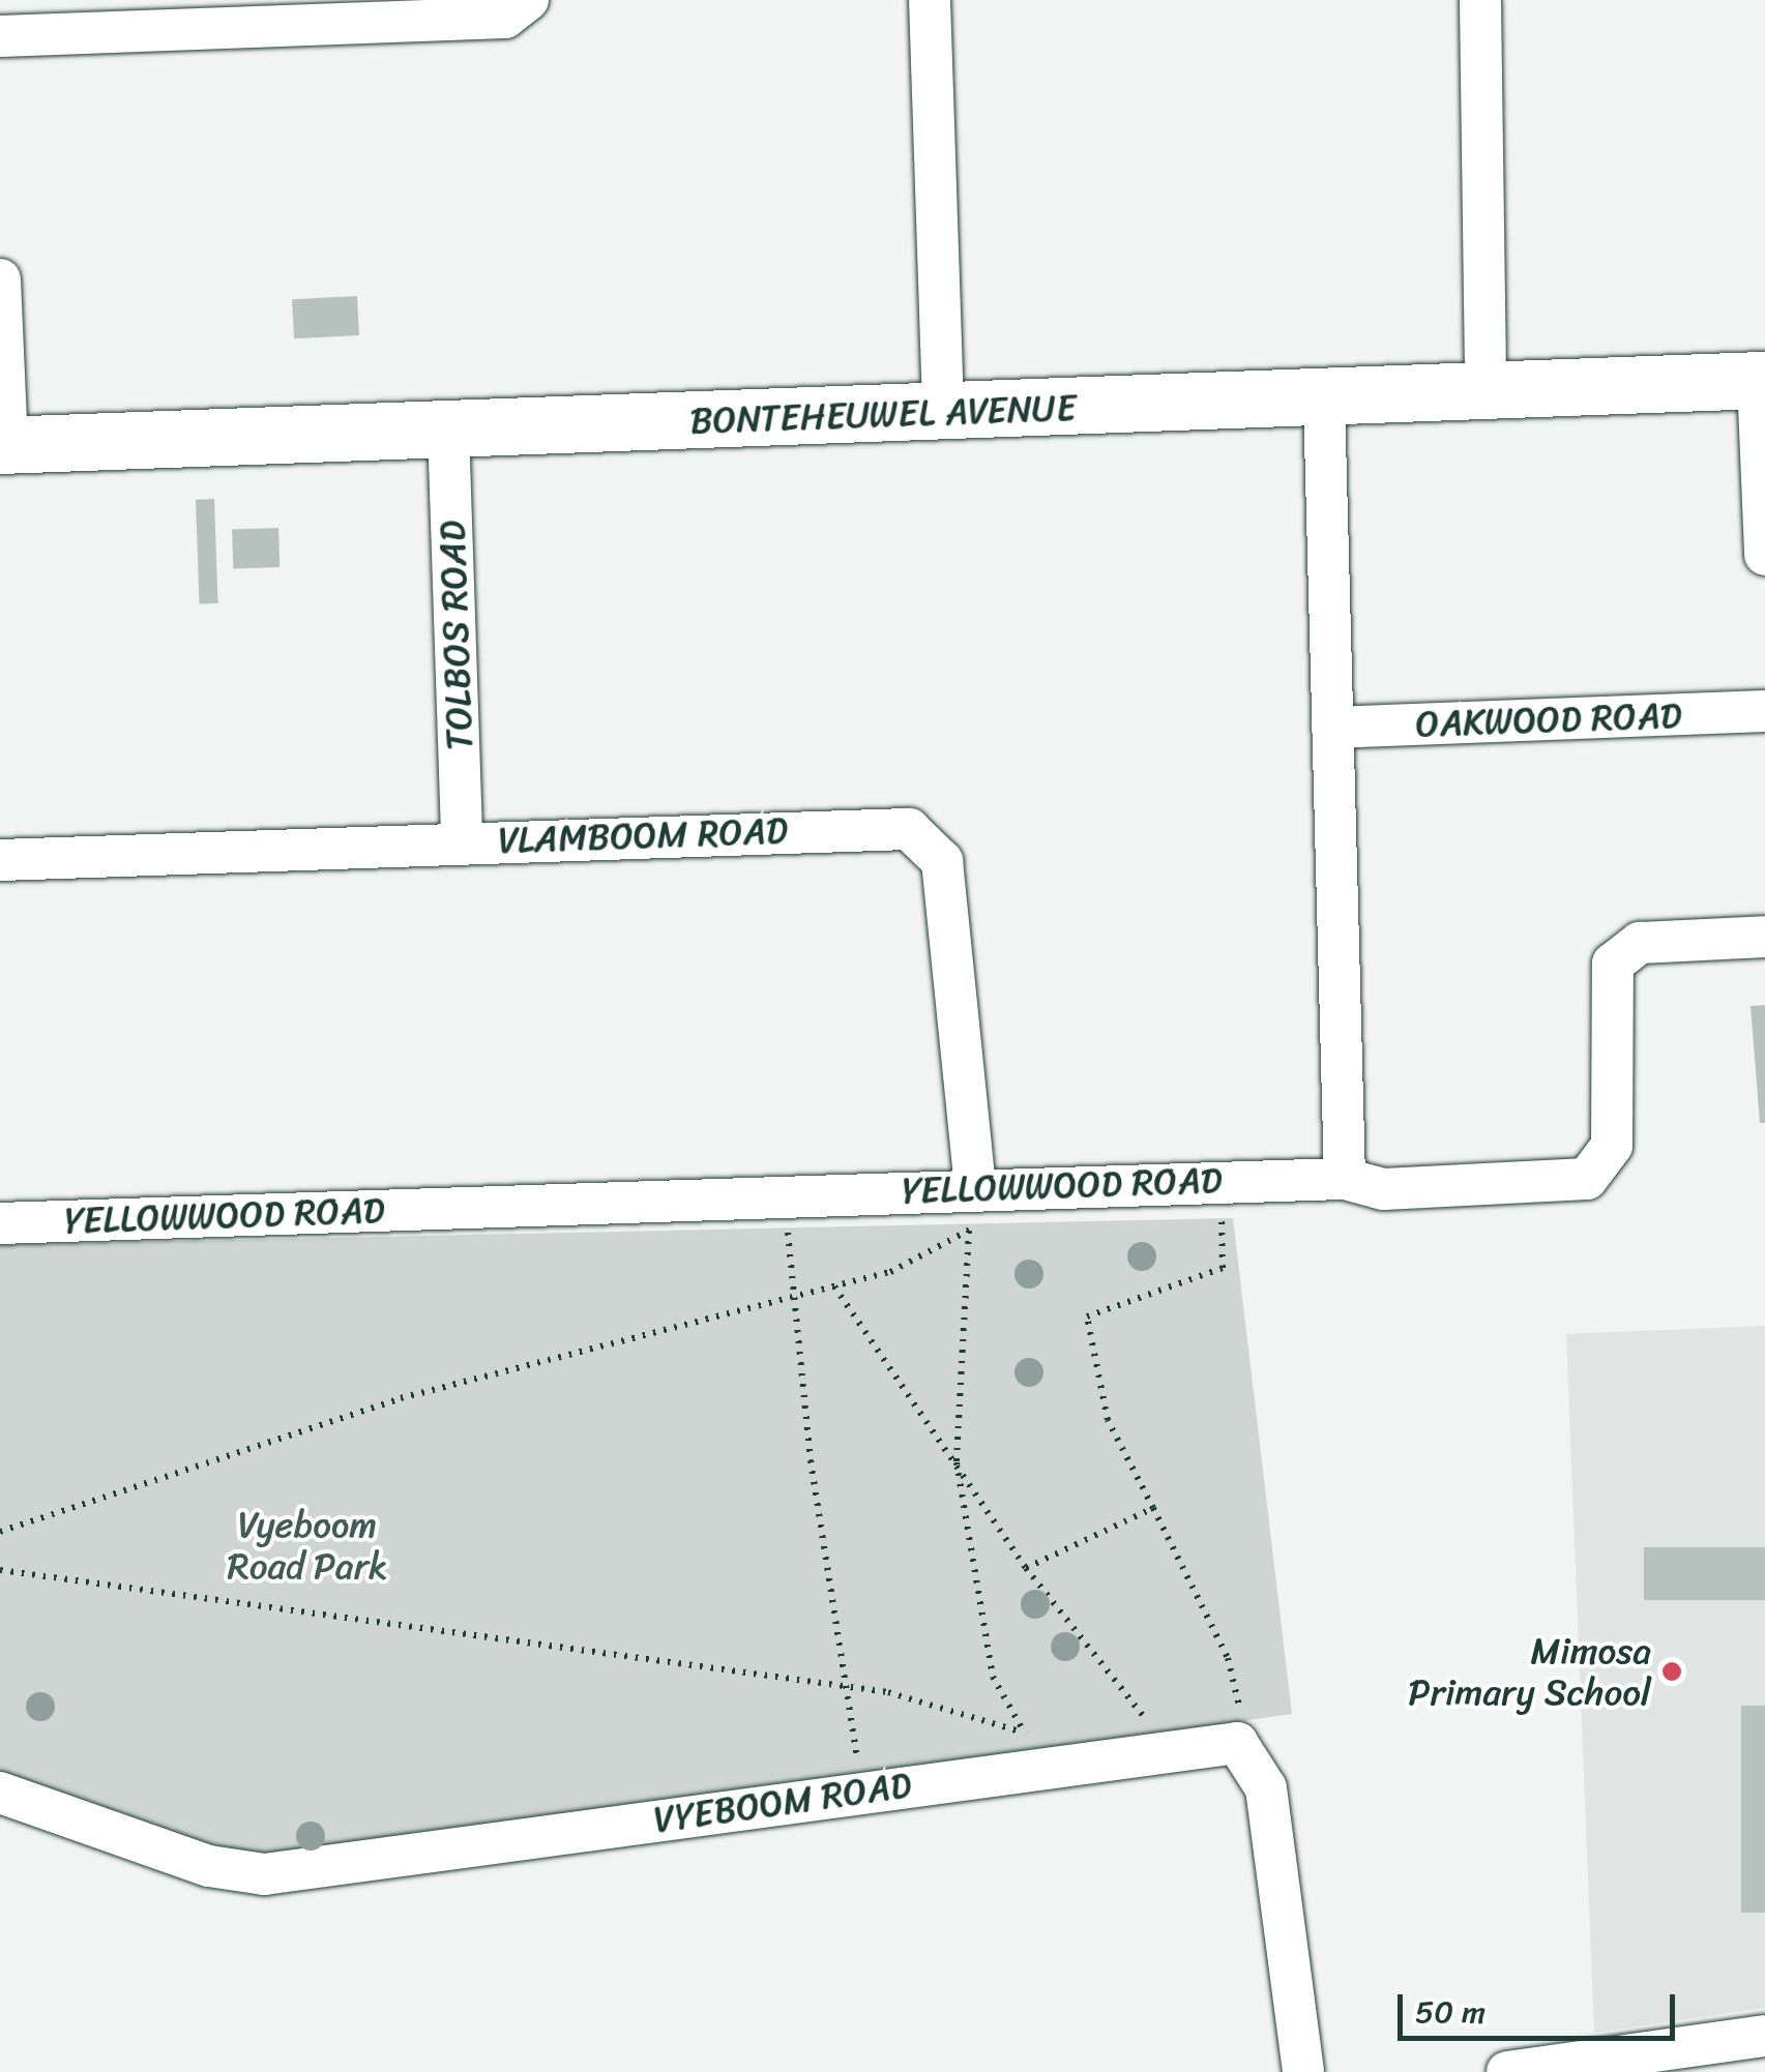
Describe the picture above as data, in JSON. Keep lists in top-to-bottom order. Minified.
{"streets":{"street":["BONTEHEUWEL AVENUE","TOLBOS ROAD","OAKWOOD ROAD","VLAMBOOM ROAD","YELLOWWOOD ROAD","VYEBOOM ROAD"]},"crossings":[["BONTEHEUWEL AVENUE","TOLBOS ROAD"],["TOLBOS ROAD","VLAMBOOM ROAD"],["VLAMBOOM ROAD","YELLOWWOOD ROAD"]],"parks":["Vyeboom Road Park"],"places":["Mimosa Primary School"],"scale_bar":"50 m"}
